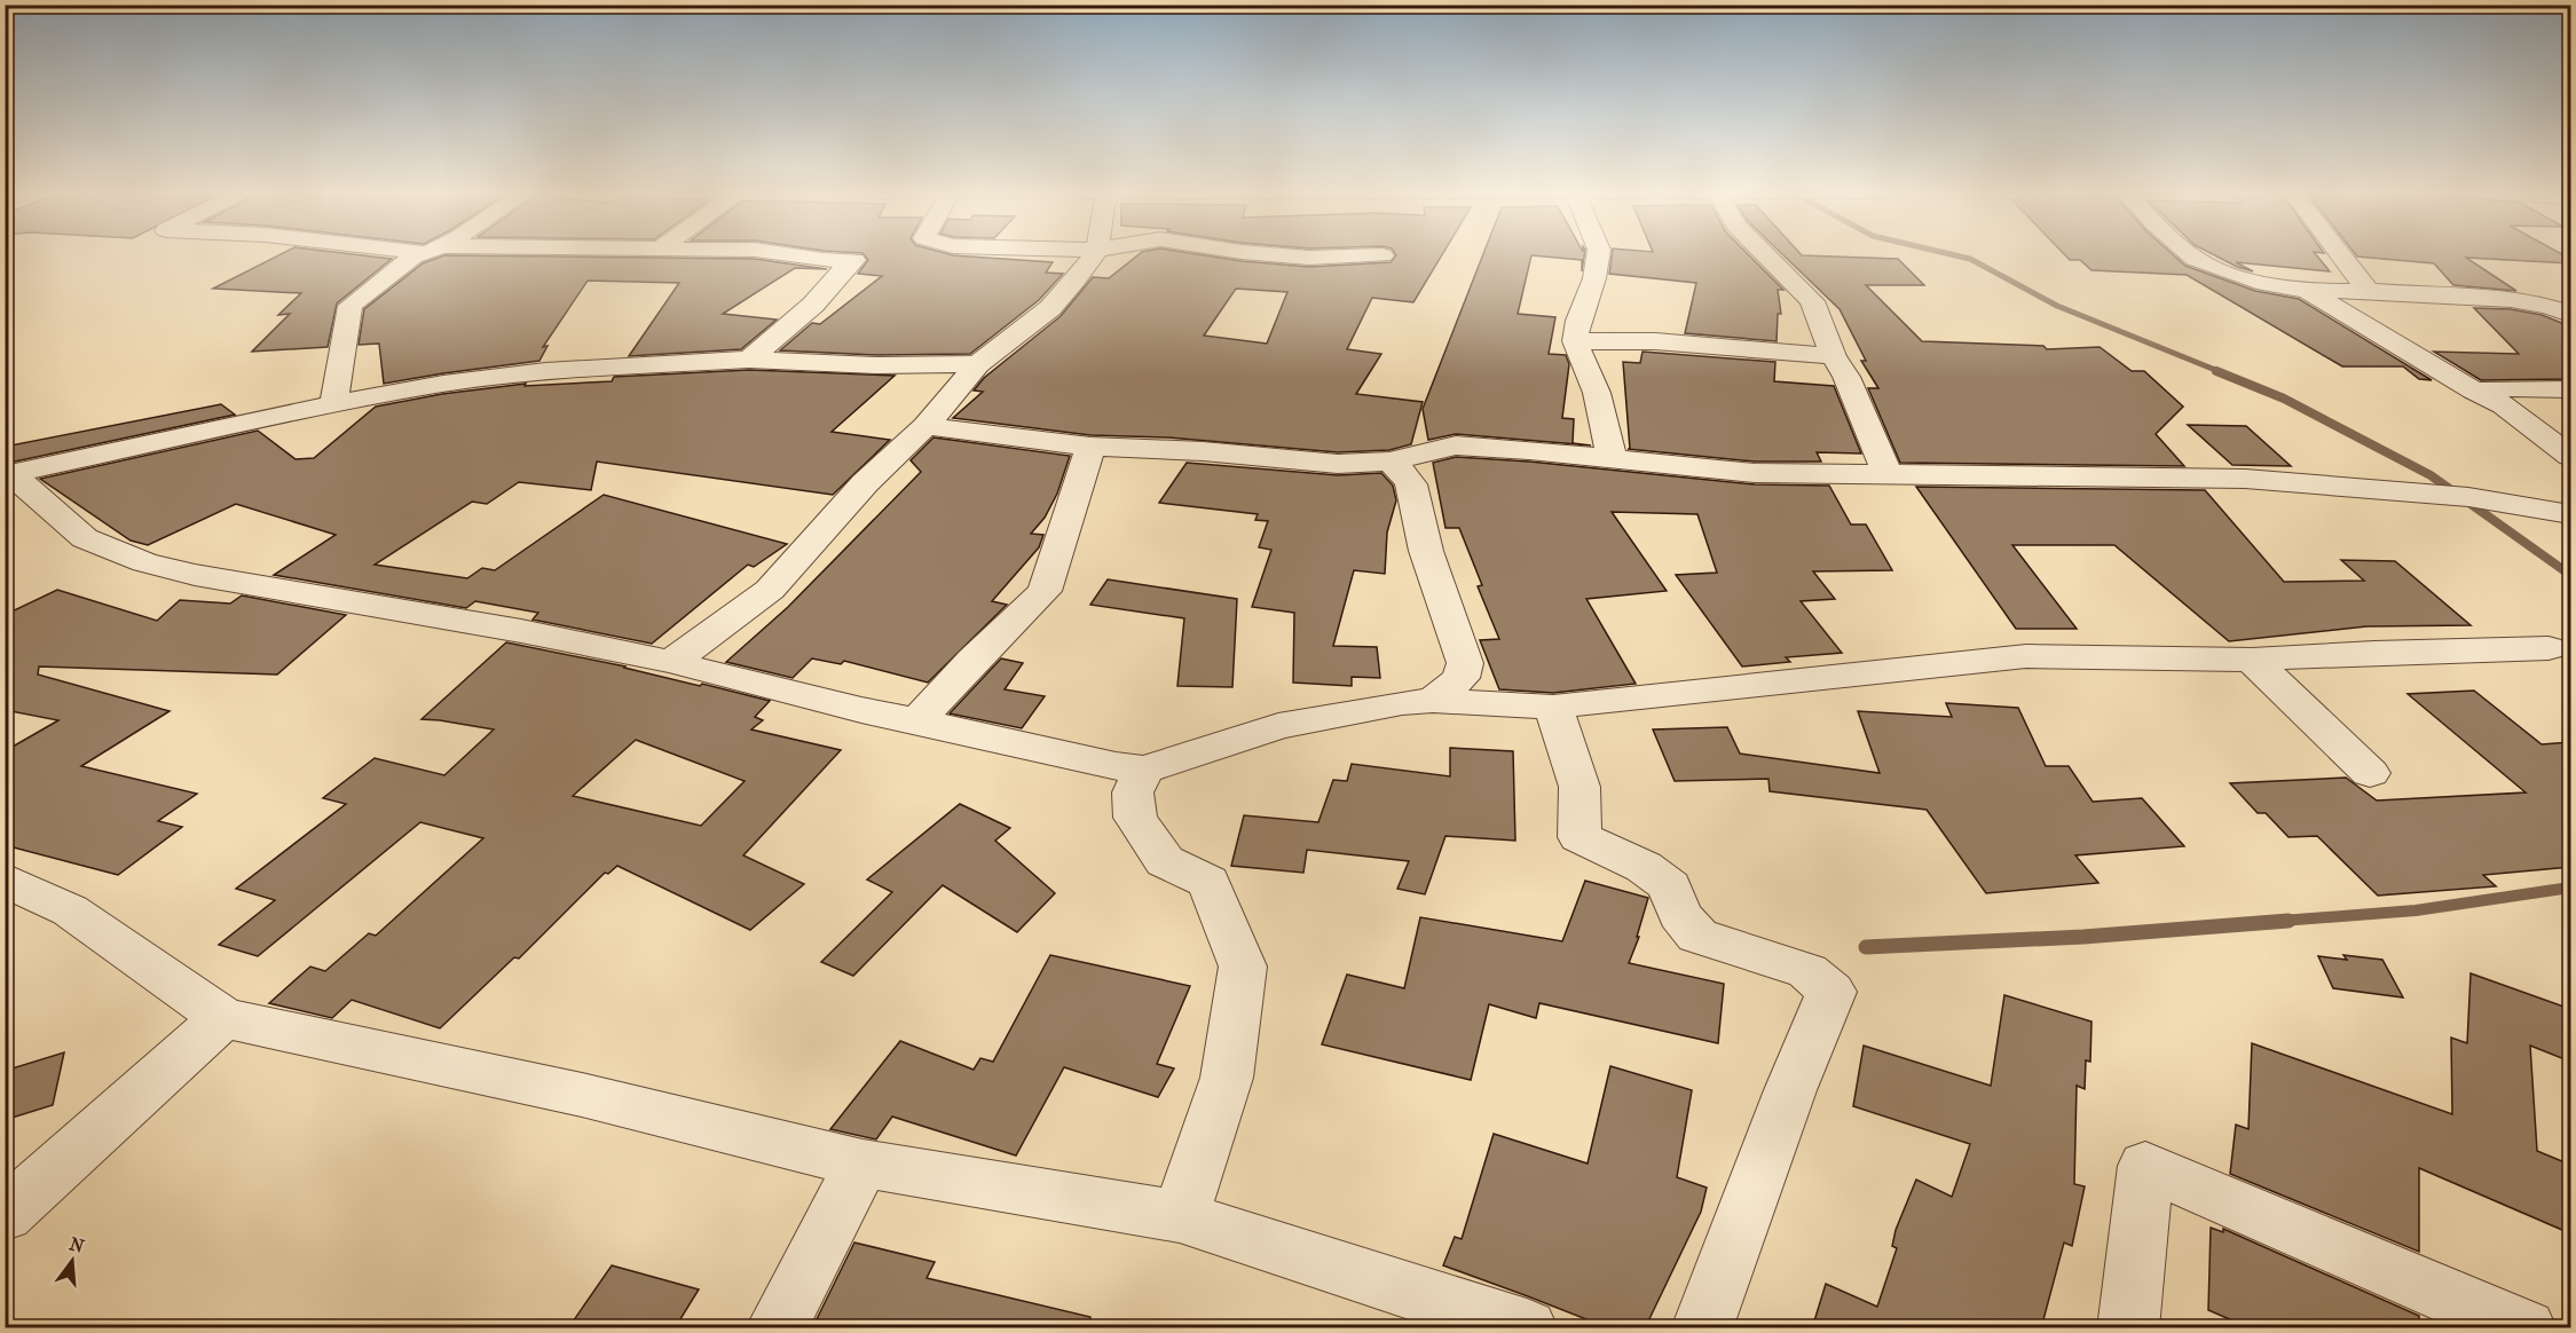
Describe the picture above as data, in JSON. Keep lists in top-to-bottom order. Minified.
{"north":"top"}
